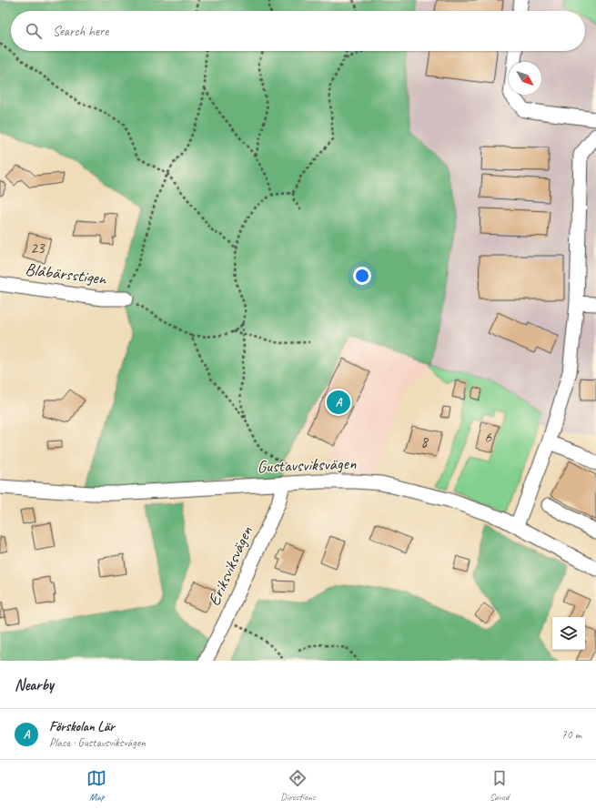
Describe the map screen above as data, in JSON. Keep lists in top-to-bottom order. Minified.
{"streets":{"street":["Blåbärsstigen","Gustavsviksvägen","Eriksviksvägen"]},"crossings":[["Gustavsviksvägen","Eriksviksvägen"]],"house_numbers":["23","6","8"],"north":"bottom right","page":{"search":"Search here","pins":"A","heading":"Nearby","list":[{"mark":"A","name":"Förskolan Lär","note":"Place · Gustavsviksvägen","value":"70 m"}],"nav":["Map","Directions","Saved"]}}
